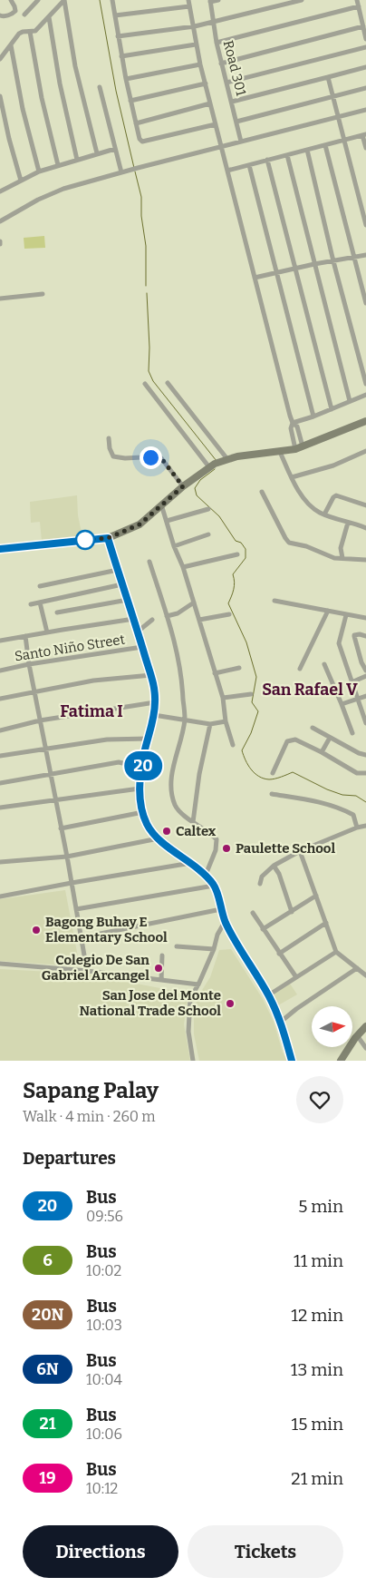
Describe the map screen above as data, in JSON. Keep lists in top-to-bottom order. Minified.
{"streets":{"street":["Road 301","Santo Niño Street"]},"districts":["San Rafael V","Fatima I"],"places":["Caltex","Paulette School","Bagong Buhay E Elementary School","Colegio De San Gabriel Arcangel","San Jose del Monte National Trade School"],"lines":["bus line 20"],"north":"right","page":{"on_map":"20","heading":[["Sapang Palay","Walk · 4 min · 260 m"],"Departures"],"list":[{"mark":"20","name":"Bus","note":"09:56","value":"5 min"},{"mark":"6","name":"Bus","note":"10:02","value":"11 min"},{"mark":"20N","name":"Bus","note":"10:03","value":"12 min"},{"mark":"6N","name":"Bus","note":"10:04","value":"13 min"},{"mark":"21","name":"Bus","note":"10:06","value":"15 min"},{"mark":"19","name":"Bus","note":"10:12","value":"21 min"}],"buttons":["Directions","Tickets"]}}
